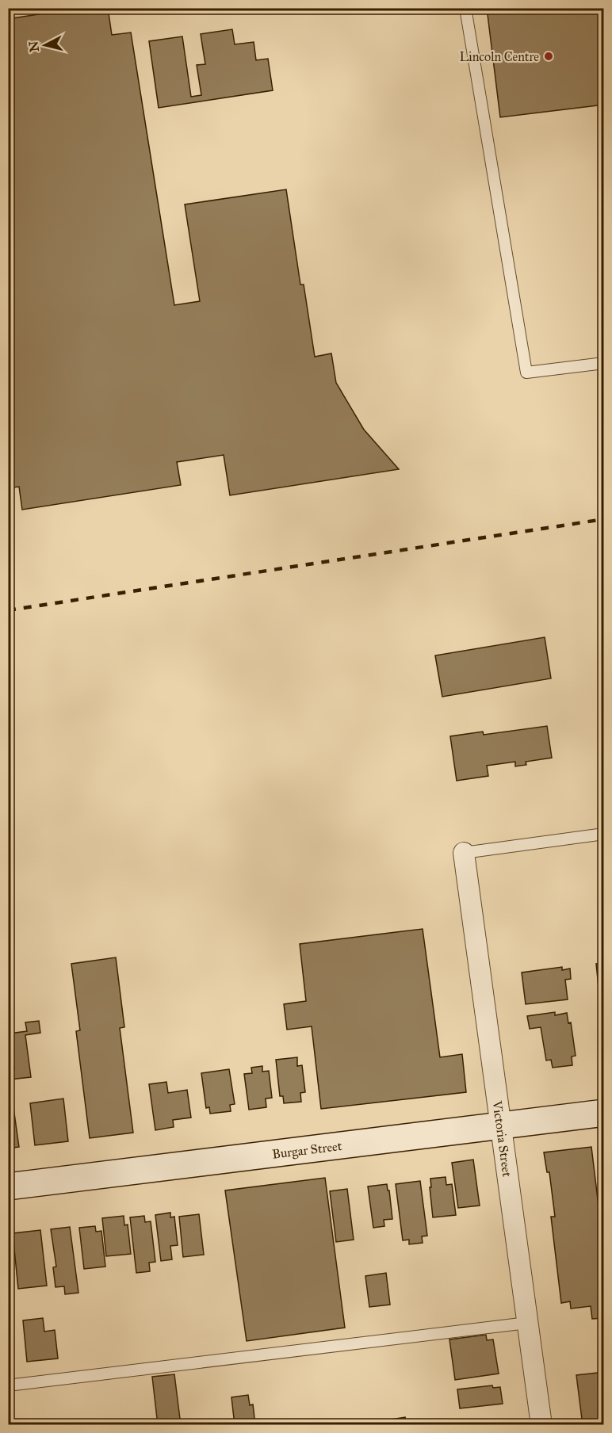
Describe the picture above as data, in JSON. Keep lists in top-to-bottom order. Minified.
{"streets":{"street":["Victoria Street","Burgar Street"]},"crossings":[["Victoria Street","Burgar Street"]],"places":["Lincoln Centre"],"north":"left"}
